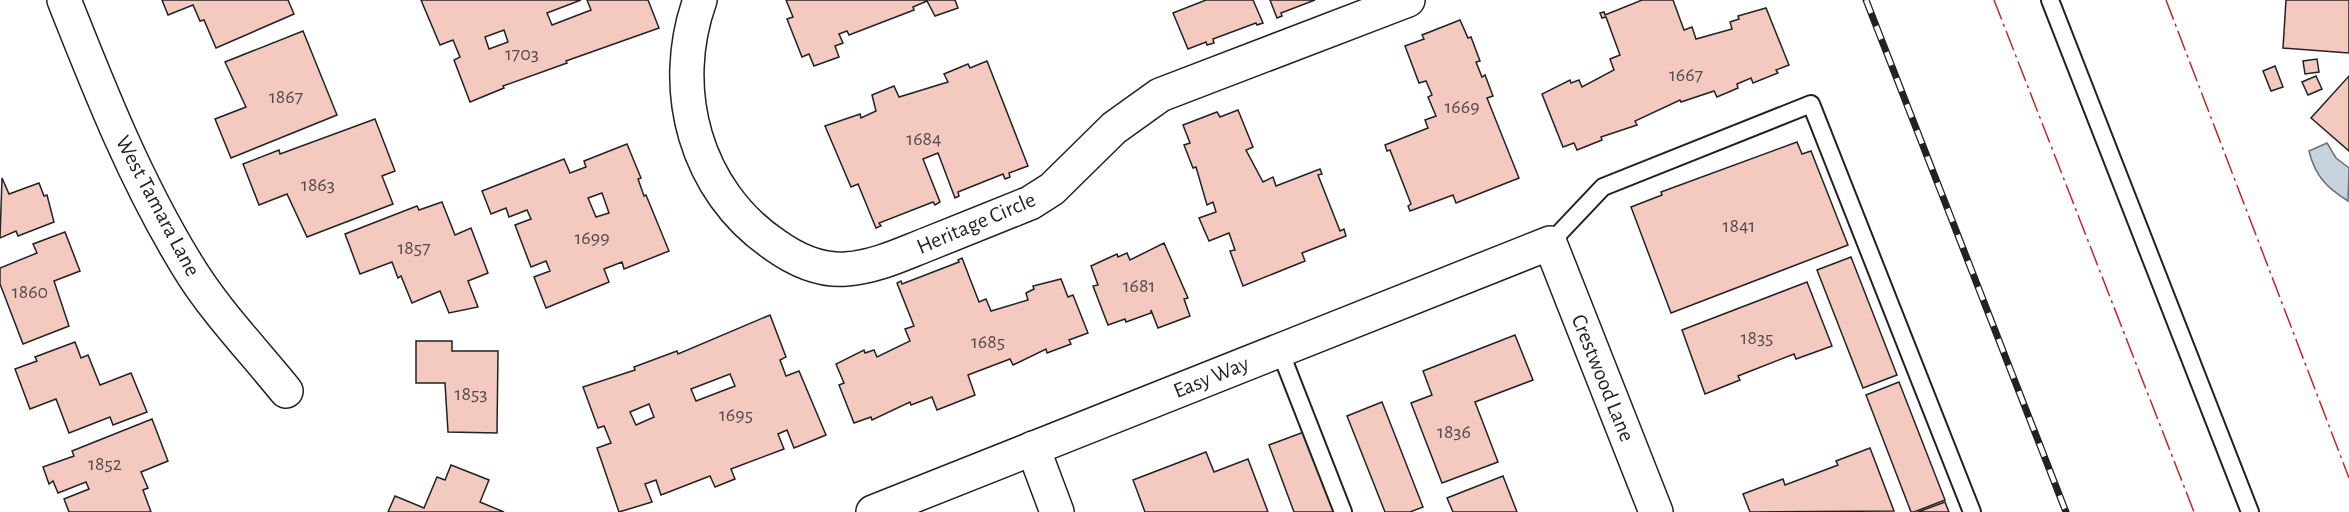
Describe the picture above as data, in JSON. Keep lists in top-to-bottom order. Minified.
{"streets":{"street":["West Tamara Lane","Heritage Circle","Easy Way","Crestwood Lane"]},"crossings":[["Easy Way","Crestwood Lane"]],"house_numbers":["1703","1667","1867","1669","1684","1863","1841","1699","1857","1681","1860","1835","1685","1853","1695","1836","1852"]}
